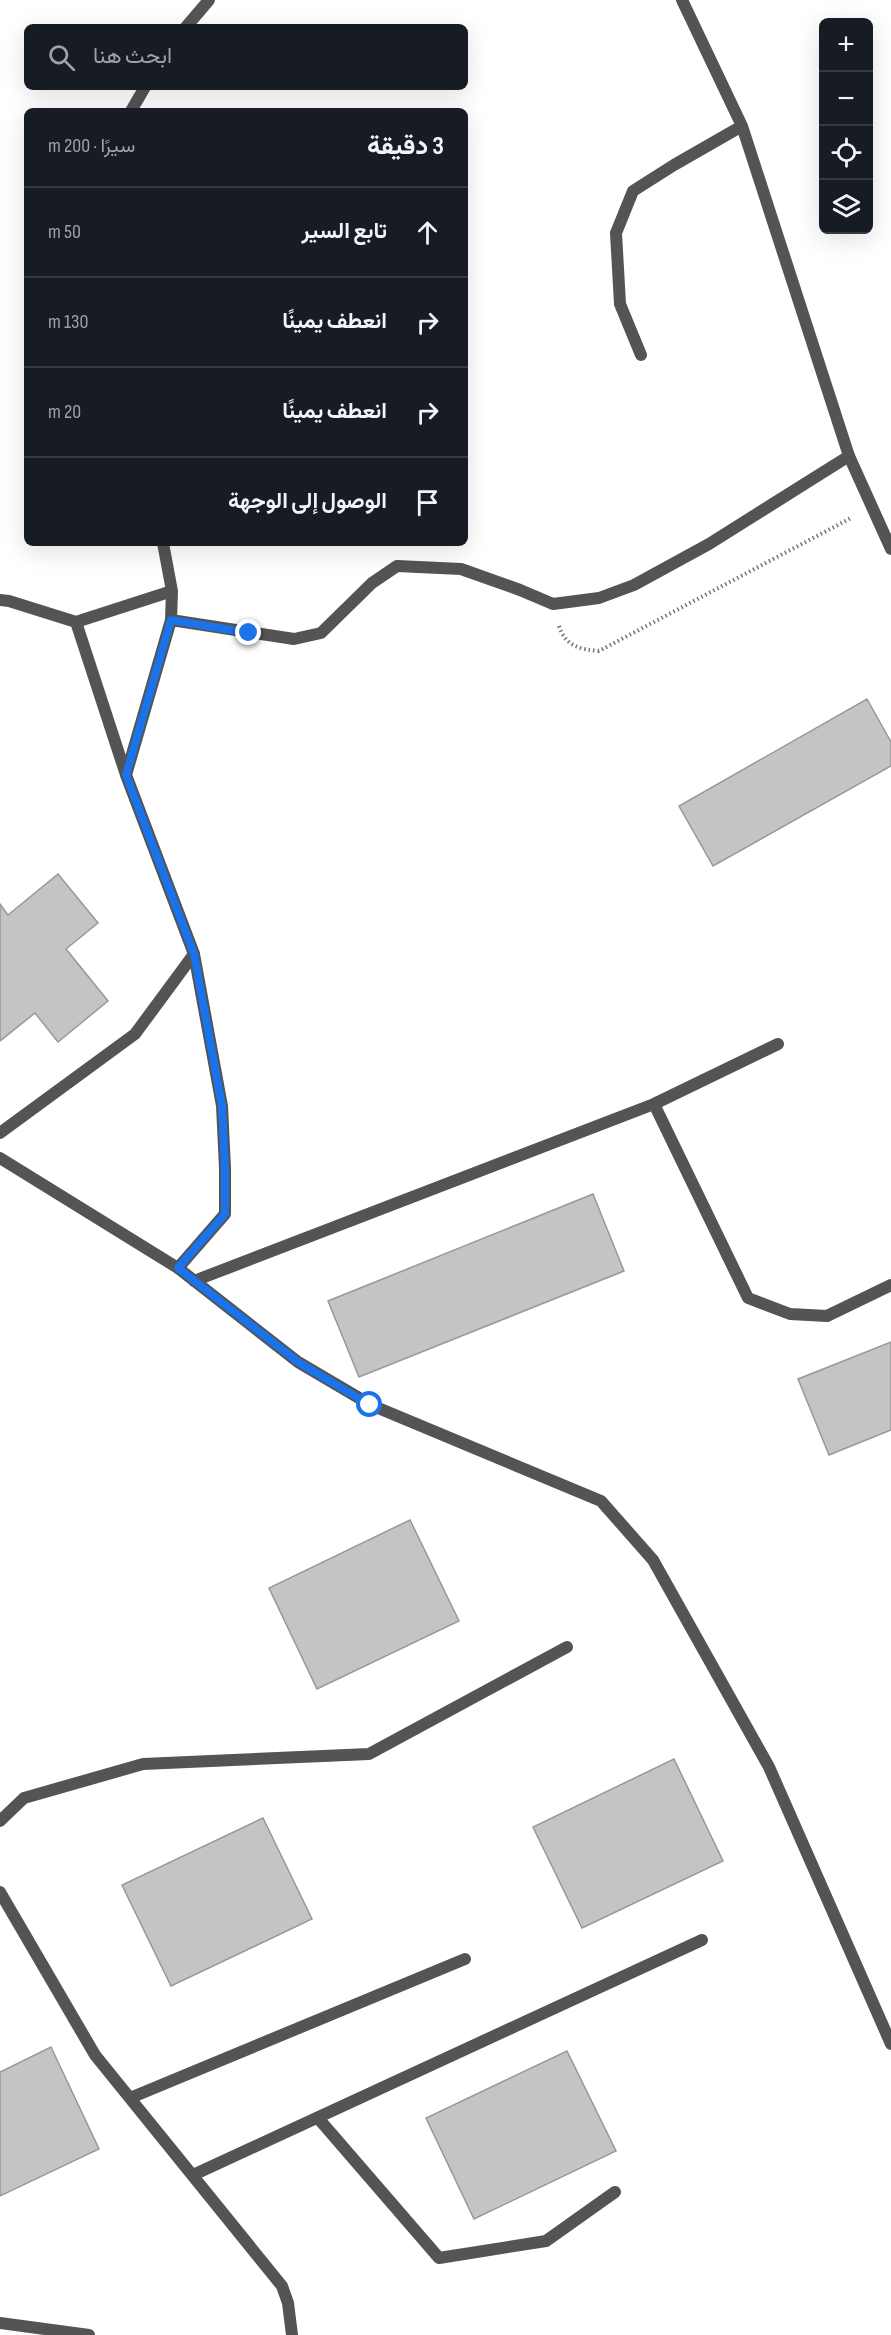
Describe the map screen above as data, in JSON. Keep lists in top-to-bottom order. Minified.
{"page":{"map_buttons":["+","−"],"search":"ابحث هنا","heading":["3 دقيقة","سيرًا · 200 m"],"list":[["تابع السير","50 m"],["انعطف يمينًا","130 m"],["انعطف يمينًا","20 m"],"الوصول إلى الوجهة"]}}
